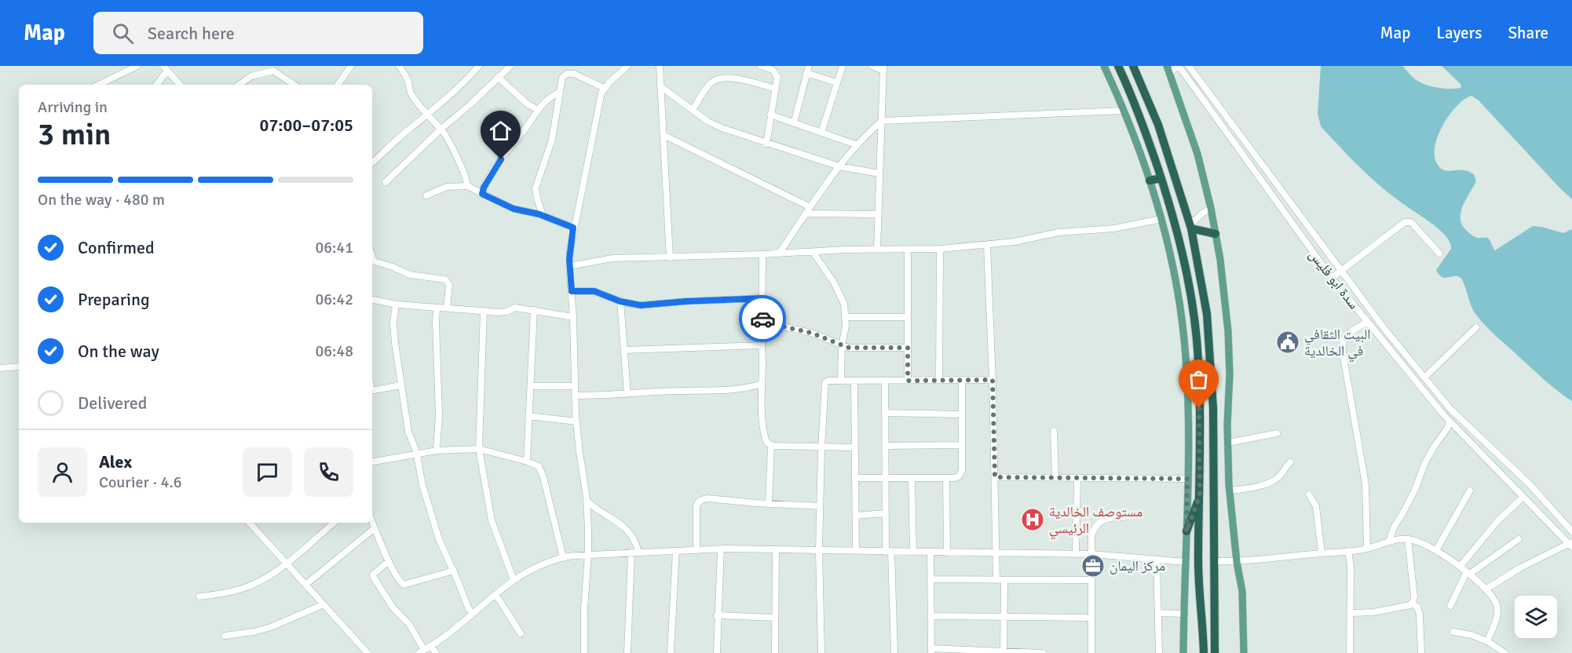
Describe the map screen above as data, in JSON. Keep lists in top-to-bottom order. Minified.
{"streets":{"street":["سدة ابو فليس"]},"places":{"public building":["البيت الثقافي في الخالدية"],"hospital":["مستوصف الخالدية الرئيسي"],"office":["مركز اليمان"]},"page":{"header":"Map","search":"Search here","nav":["Map","Layers","Share"],"heading":["3 min","Arriving in","07:00–07:05"],"panel":["Alex","Courier · 4.6"],"bar":"On the way · 480 m","list":[["Confirmed","06:41"],["Preparing","06:42"],["On the way","06:48"],"Delivered"]}}
